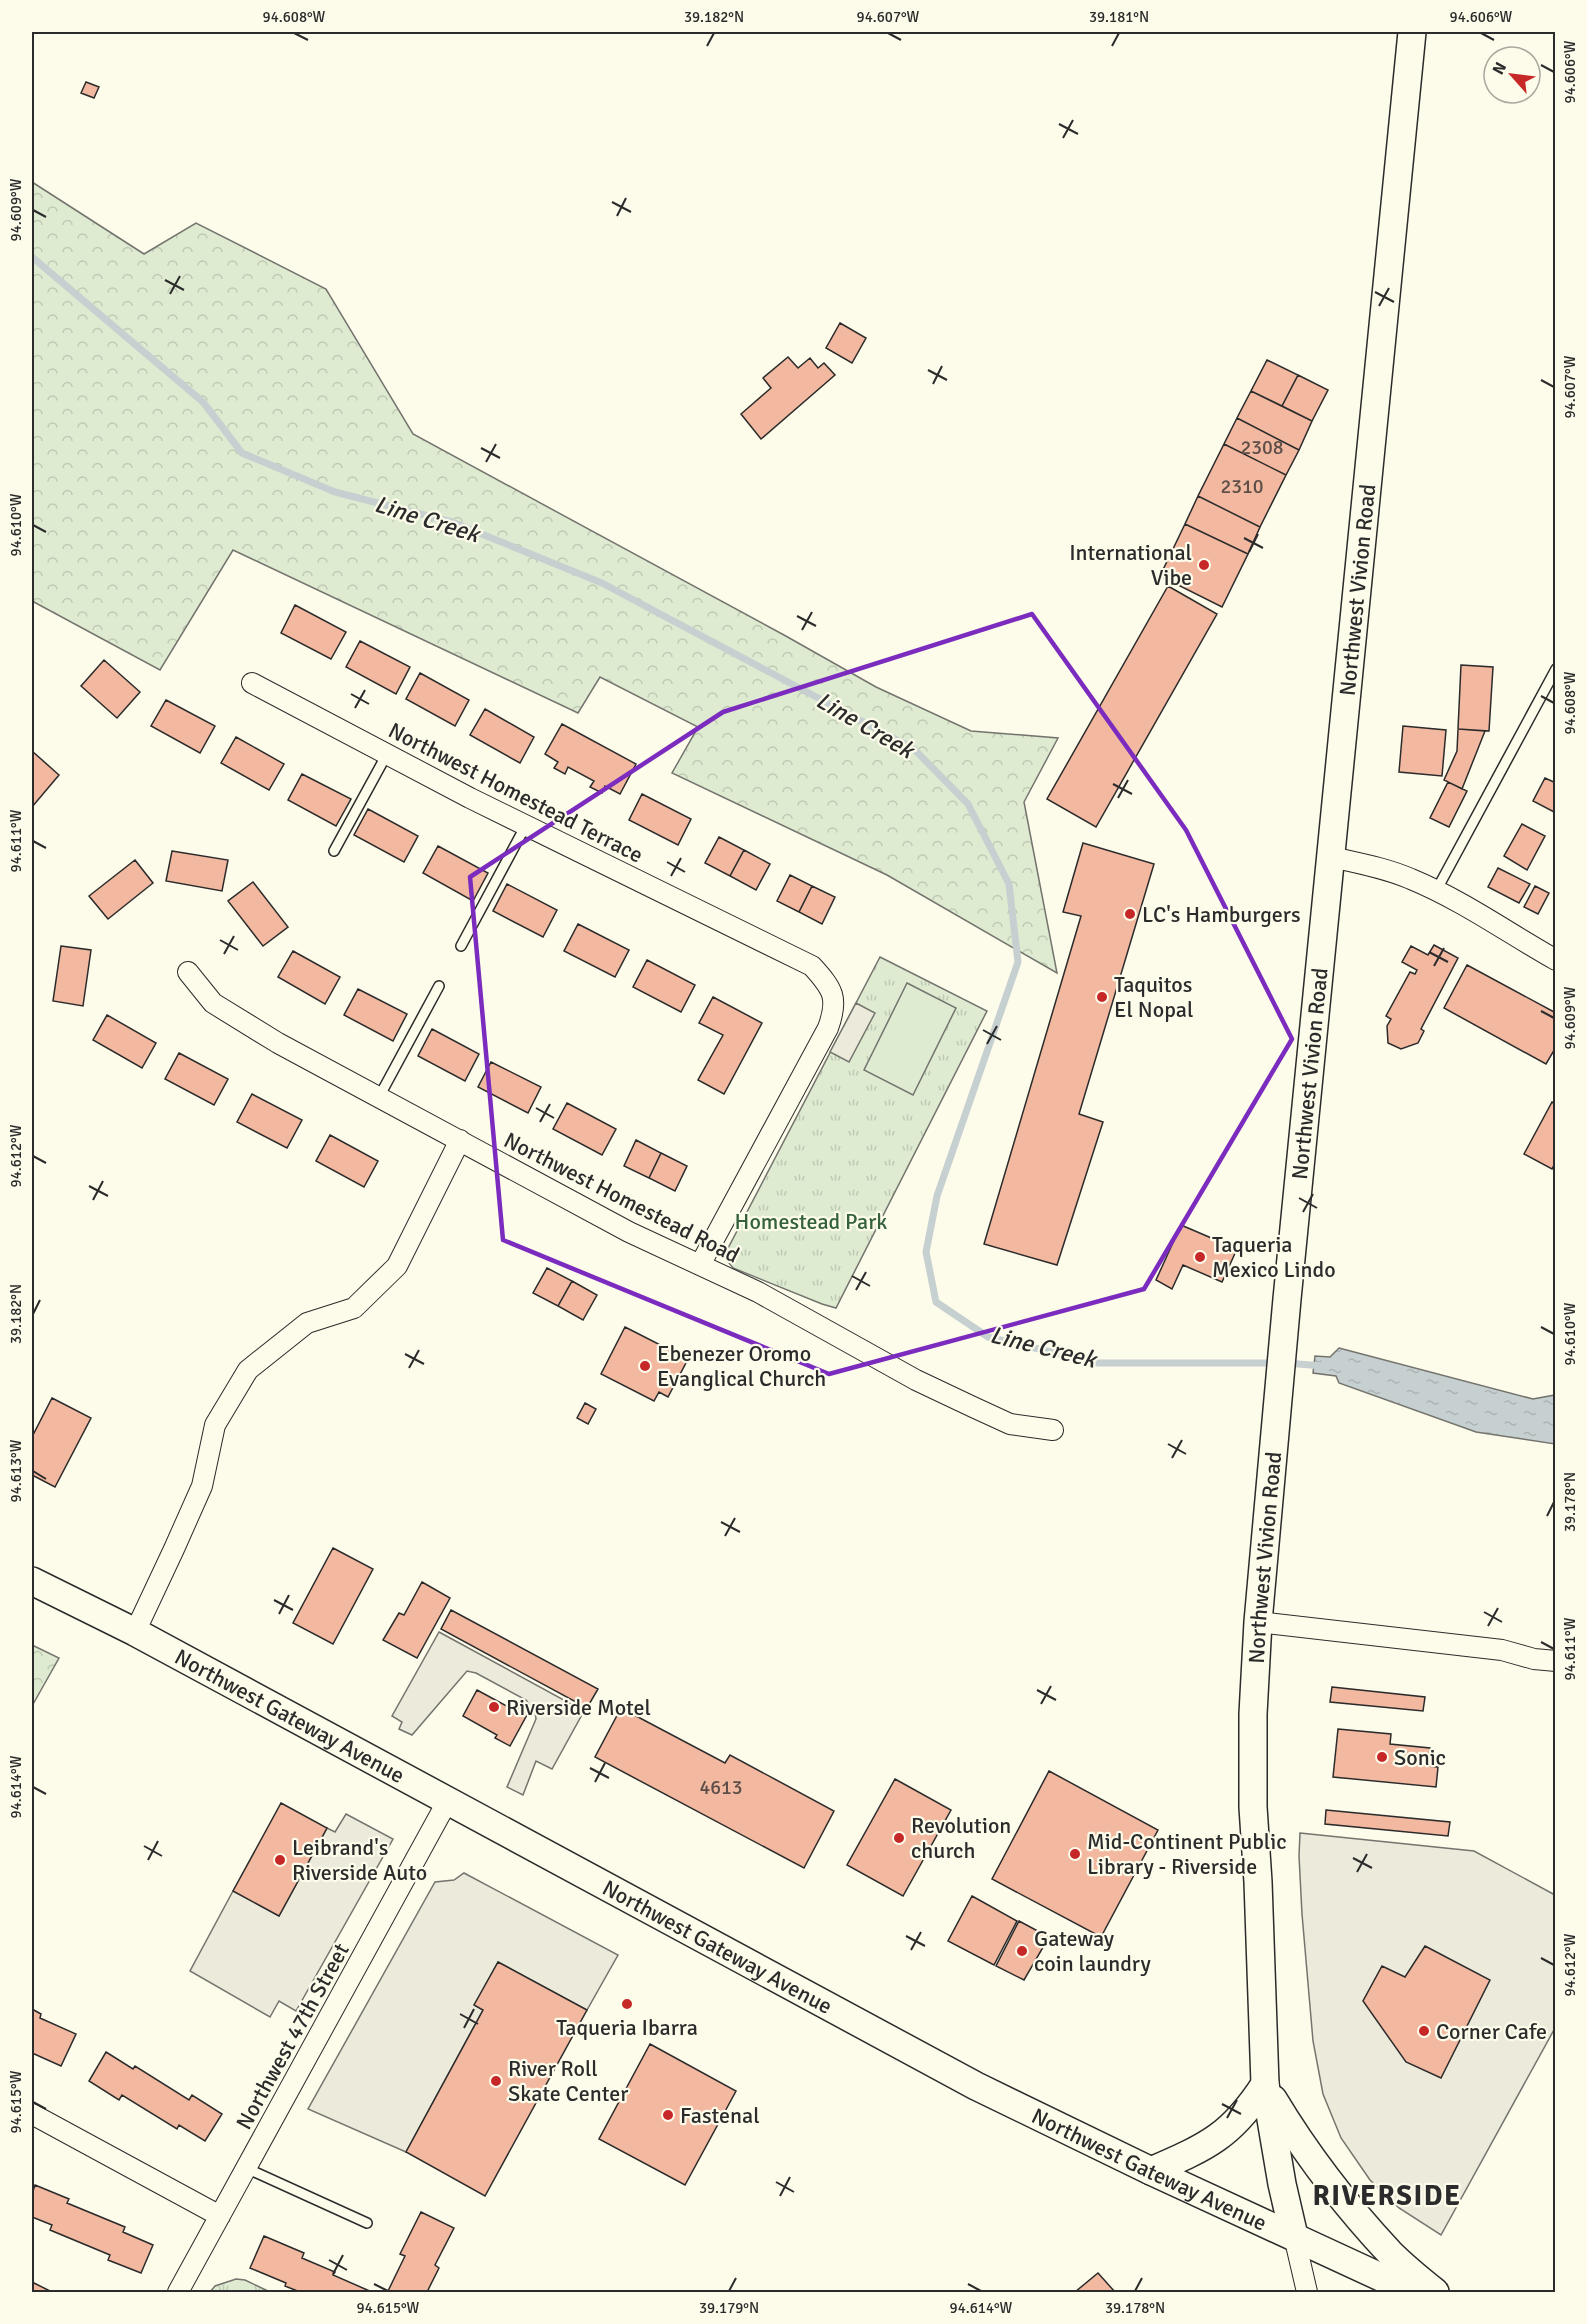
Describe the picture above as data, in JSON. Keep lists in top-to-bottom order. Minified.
{"streets":{"main road":["Northwest Vivion Road","Northwest Gateway Avenue"],"street":["Northwest Homestead Terrace","Northwest Homestead Road","Northwest 47th Street"]},"crossings":[["Northwest Vivion Road","Northwest Gateway Avenue"],["Northwest Homestead Terrace","Northwest Homestead Road"],["Northwest Gateway Avenue","Northwest 47th Street"]],"districts":["RIVERSIDE"],"water":["Line Creek"],"parks":["Homestead Park"],"places":["International Vibe","LC's Hamburgers","Taquitos El Nopal","Taqueria Mexico Lindo","Ebenezer Oromo Evanglical Church","Riverside Motel","Sonic","Revolution church","Mid-Continent Public Library - Riverside","Leibrand's Riverside Auto","Gateway coin laundry","Taqueria Ibarra","Corner Cafe","River Roll Skate Center","Fastenal"],"house_numbers":["2308","2310","4613"],"north":"top left","coordinates":["94.608°W","39.182°N","94.607°W","39.181°N","94.606°W","94.609°W","94.610°W","94.611°W","94.612°W","94.613°W","39.178°N","94.614°W","94.615°W","39.179°N"]}
